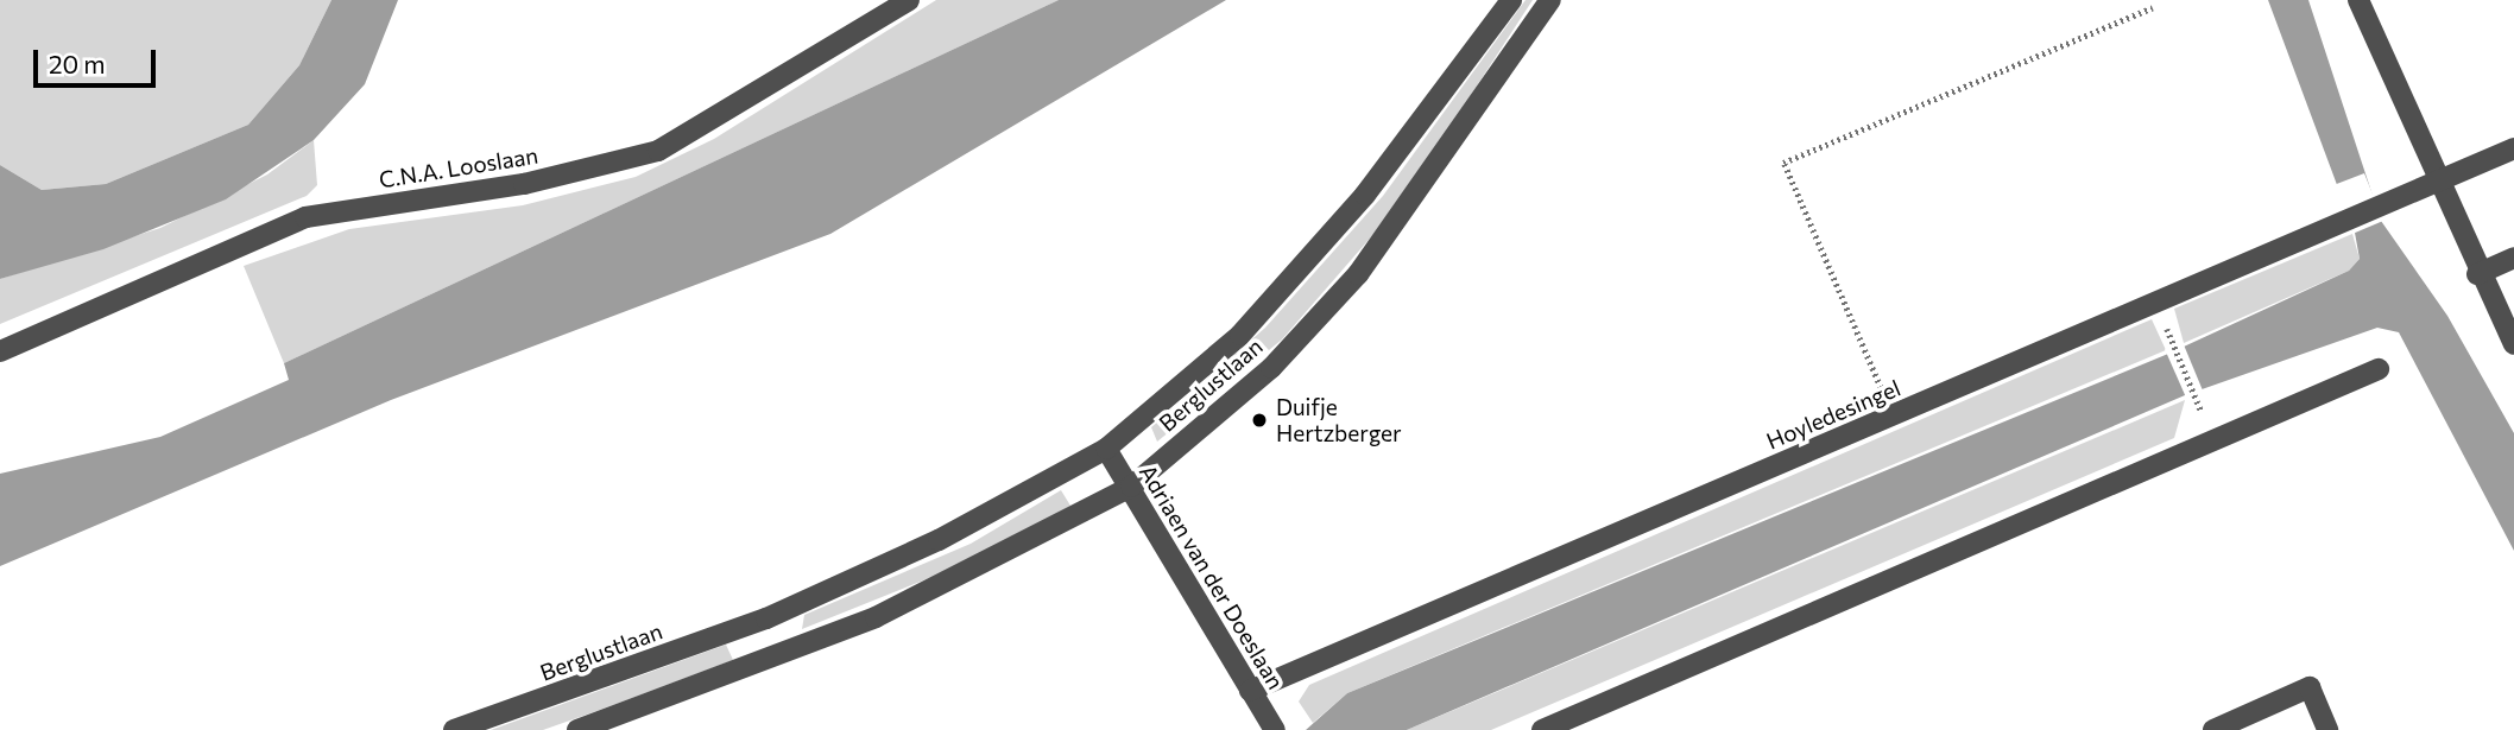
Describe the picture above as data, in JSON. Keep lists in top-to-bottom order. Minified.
{"streets":{"street":["C.N.A. Looslaan","Berglustlaan","Hoyledesingel","Adriaen van der Doeslaan"]},"crossings":[["Berglustlaan","Adriaen van der Doeslaan"],["Hoyledesingel","Adriaen van der Doeslaan"]],"places":["Duifje Hertzberger"],"scale_bar":"20 m"}
